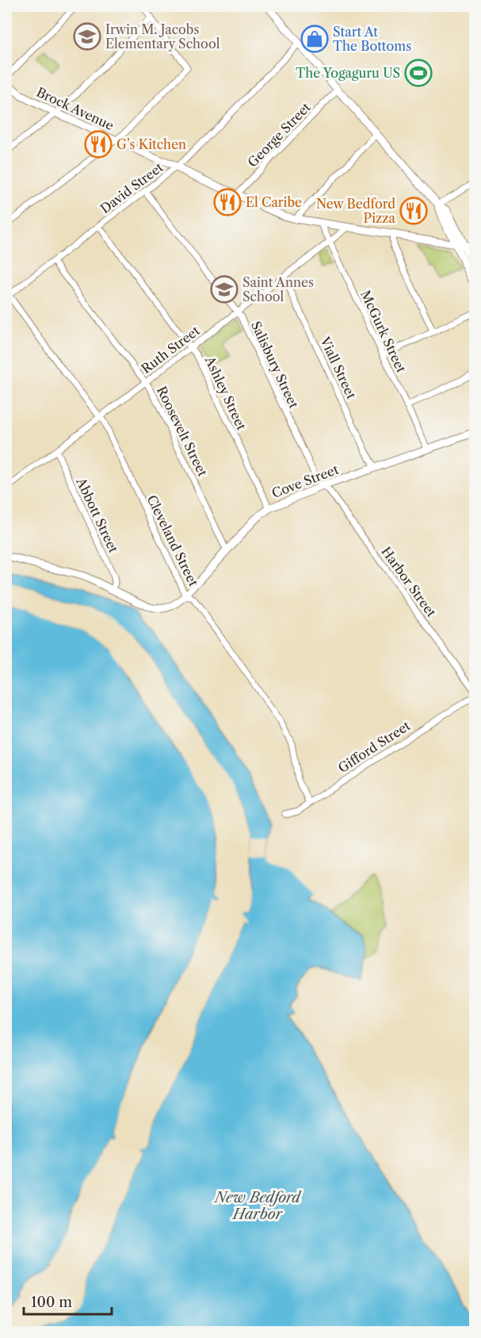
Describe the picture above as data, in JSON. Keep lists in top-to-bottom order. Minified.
{"streets":{"main road":["Brock Avenue","Cove Street"],"street":["George Street","David Street","McGurk Street","Ruth Street","Salisbury Street","Viall Street","Ashley Street","Roosevelt Street","Abbott Street","Cleveland Street","Harbor Street","Gifford Street"]},"crossings":[["Brock Avenue","George Street"],["Brock Avenue","David Street"],["Brock Avenue","McGurk Street"],["Brock Avenue","Ruth Street"],["David Street","Salisbury Street"],["David Street","Ashley Street"],["David Street","Roosevelt Street"],["David Street","Cleveland Street"],["McGurk Street","Ruth Street"],["McGurk Street","Cove Street"],["Ruth Street","Salisbury Street"],["Ruth Street","Viall Street"],["Ruth Street","Ashley Street"],["Ruth Street","Roosevelt Street"],["Ruth Street","Abbott Street"],["Ruth Street","Cleveland Street"],["Salisbury Street","Cove Street"],["Salisbury Street","Harbor Street"],["Viall Street","Cove Street"],["Ashley Street","Cove Street"],["Roosevelt Street","Cove Street"],["Cove Street","Abbott Street"],["Cove Street","Cleveland Street"],["Cove Street","Harbor Street"],["Cleveland Street","Gifford Street"],["Harbor Street","Gifford Street"]],"water":["New Bedford Harbor"],"places":{"school or university":["Irwin M. Jacobs Elementary School","Saint Annes School"],"shop":["Start At The Bottoms"],"sports":["The Yogaguru US"],"restaurant":["G’s Kitchen","El Caribe","New Bedford Pizza"]},"scale_bar":"100 m"}
